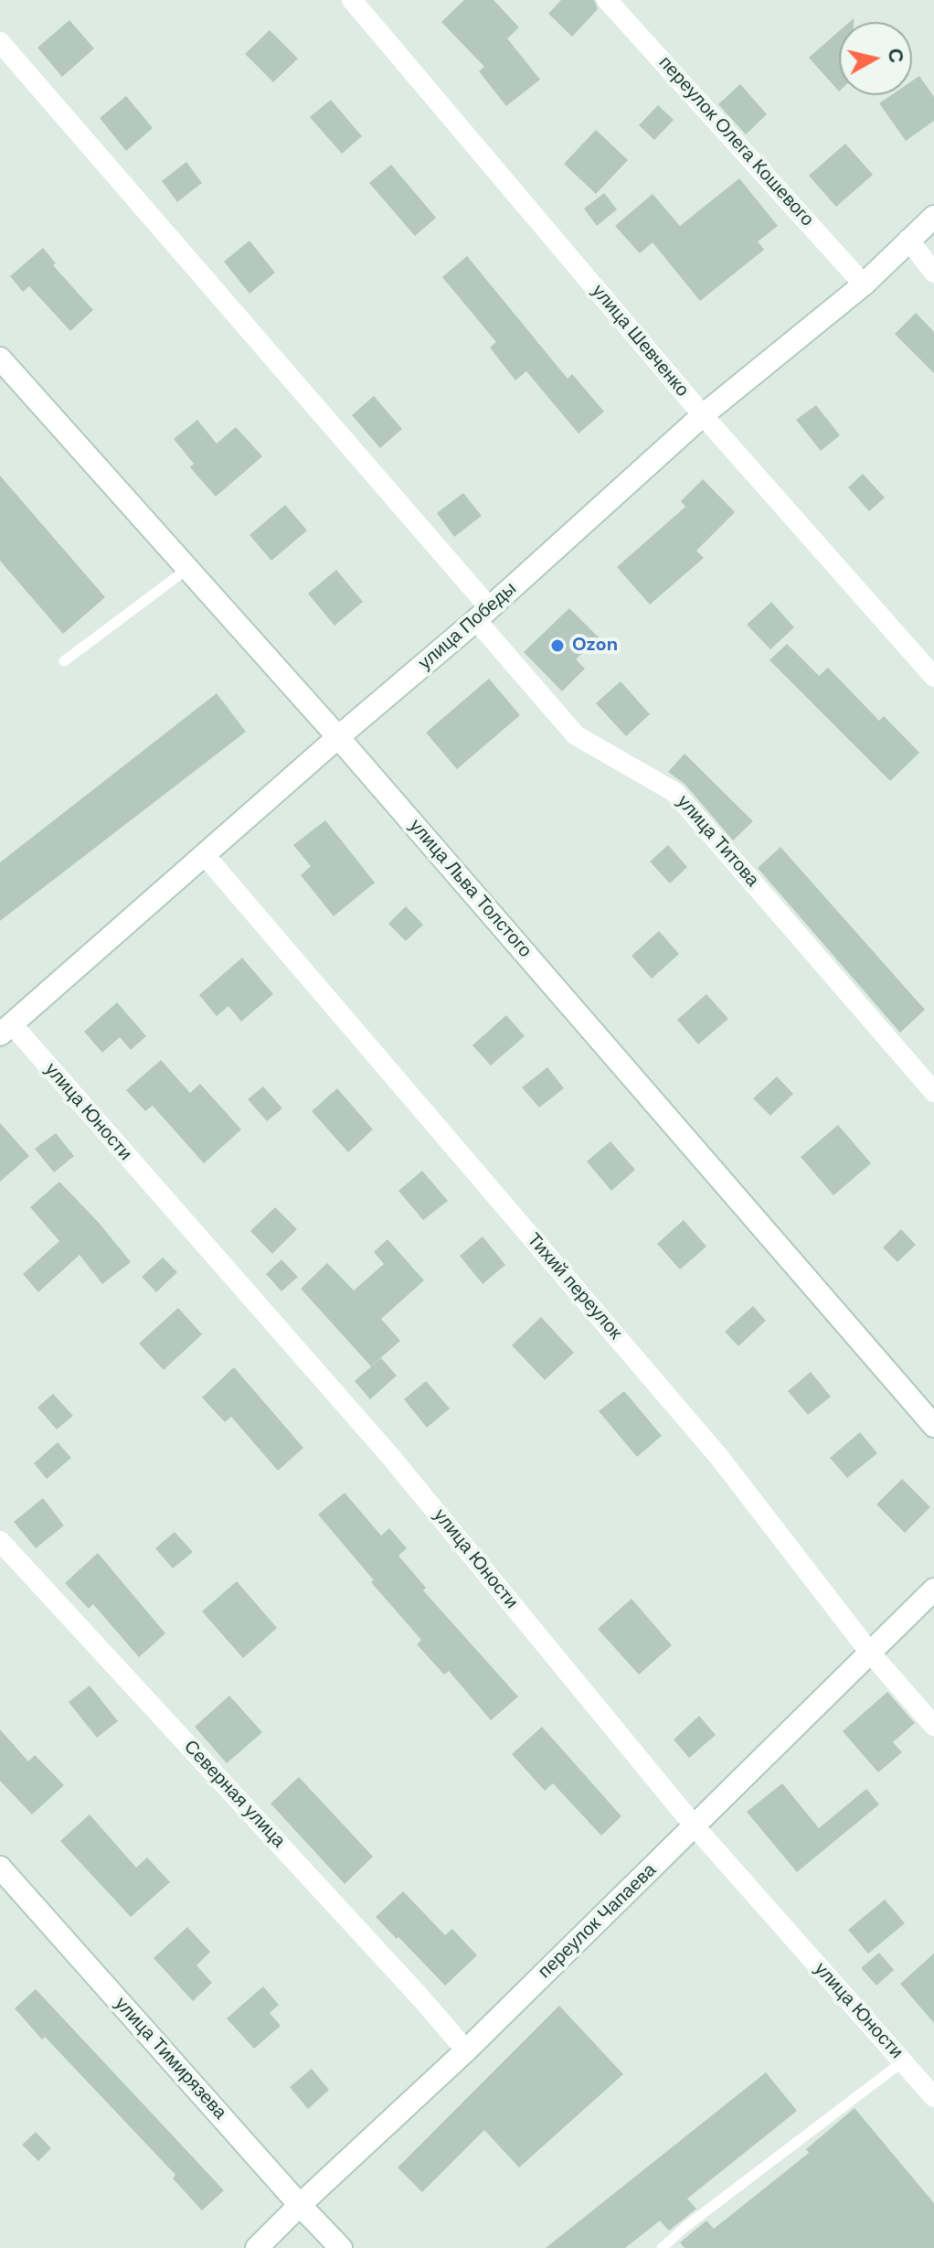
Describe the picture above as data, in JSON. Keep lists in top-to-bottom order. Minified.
{"streets":{"street":["переулок Олега Кошевого","улица Шевченко","улица Победы","улица Титова","улица Льва Толстого","улица Юности","Тихий переулок","Северная улица","переулок Чапаева","улица Тимирязева"]},"crossings":[["переулок Олега Кошевого","улица Победы"],["улица Шевченко","улица Победы"],["улица Победы","улица Титова"],["улица Победы","улица Льва Толстого"],["улица Победы","улица Юности"],["улица Победы","Тихий переулок"],["улица Юности","переулок Чапаева"],["Тихий переулок","переулок Чапаева"],["Северная улица","переулок Чапаева"],["переулок Чапаева","улица Тимирязева"]],"places":["Ozon"],"north":"right"}
